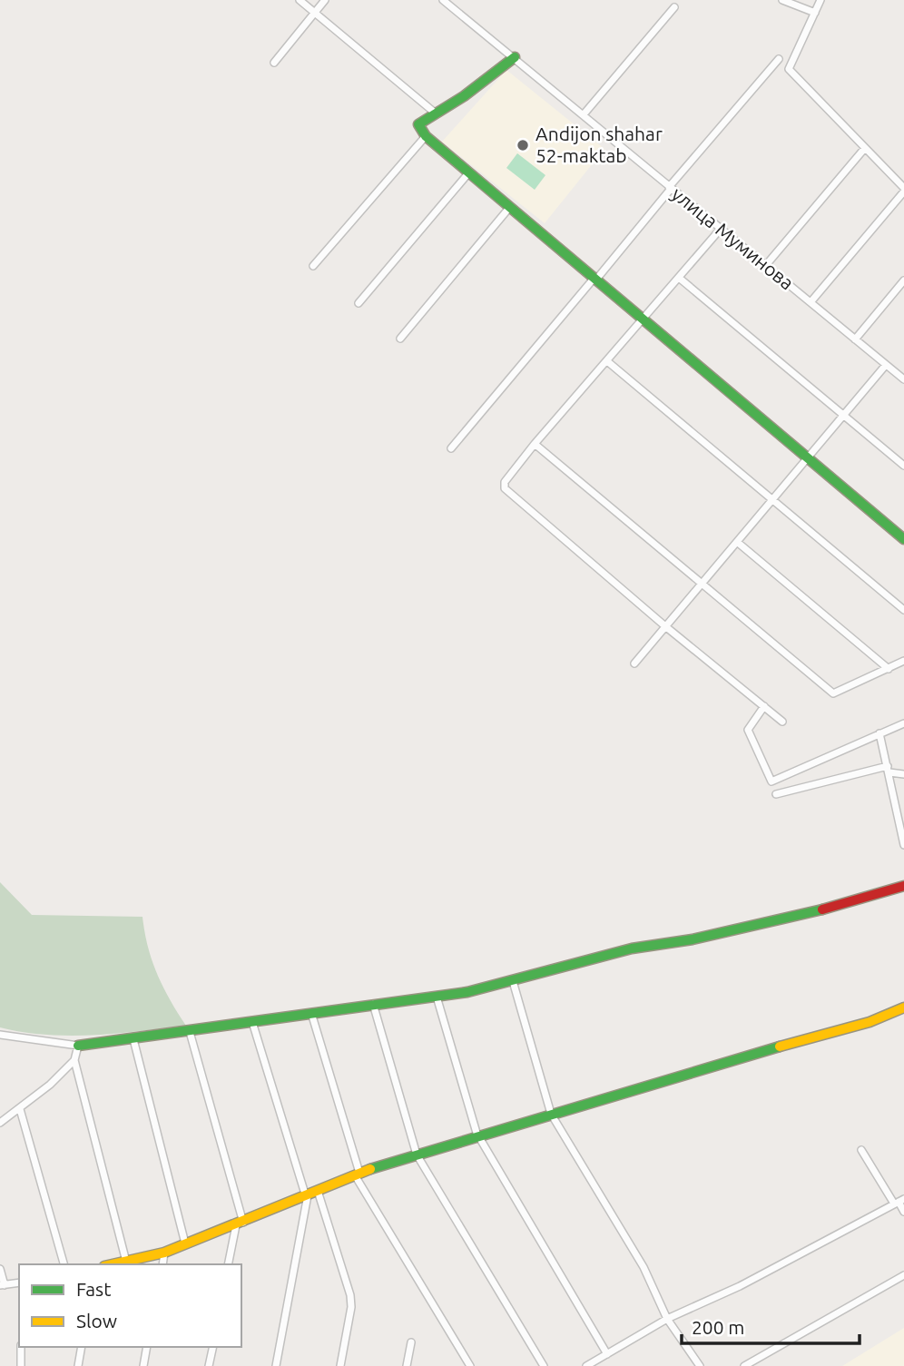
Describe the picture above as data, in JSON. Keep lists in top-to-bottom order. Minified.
{"streets":{"street":["улица Муминова"]},"places":["Andijon shahar 52-maktab"],"legend":["Fast","Slow"],"scale_bar":"200 m"}
